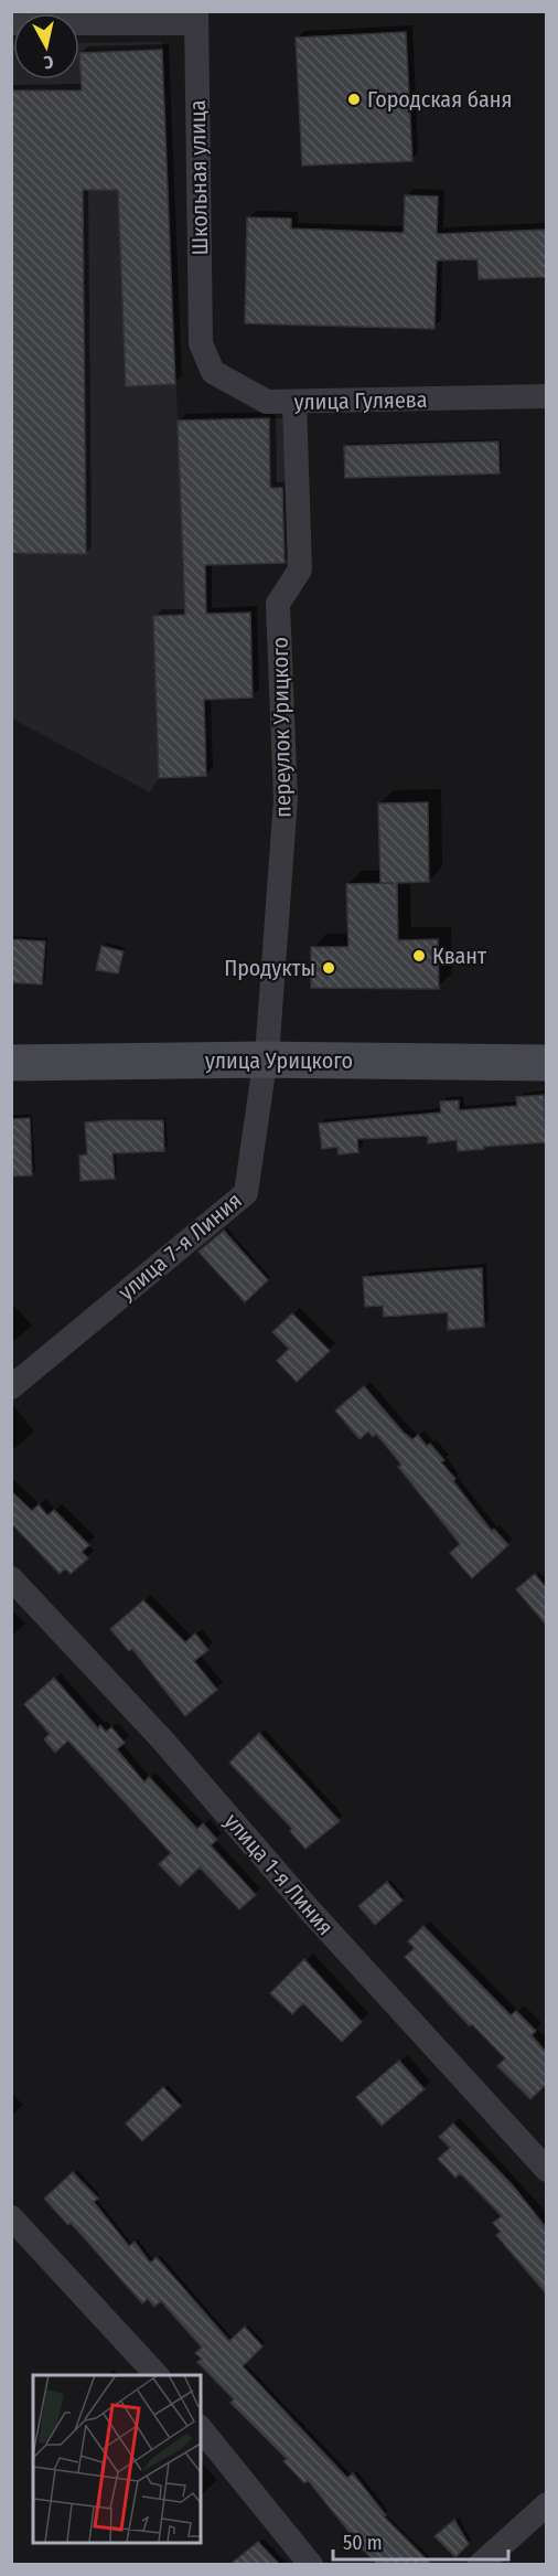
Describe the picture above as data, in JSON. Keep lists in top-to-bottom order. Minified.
{"streets":{"main road":["улица Урицкого"],"street":["Школьная улица","улица Гуляева","переулок Урицкого","улица 7-я Линия","улица 1-я Линия"]},"crossings":[["Школьная улица","улица Гуляева"],["улица Гуляева","переулок Урицкого"],["переулок Урицкого","улица Урицкого"],["переулок Урицкого","улица 7-я Линия"],["улица Урицкого","улица 7-я Линия"]],"places":["Городская баня","Квант","Продукты"],"scale_bar":"50 m","north":"bottom"}
